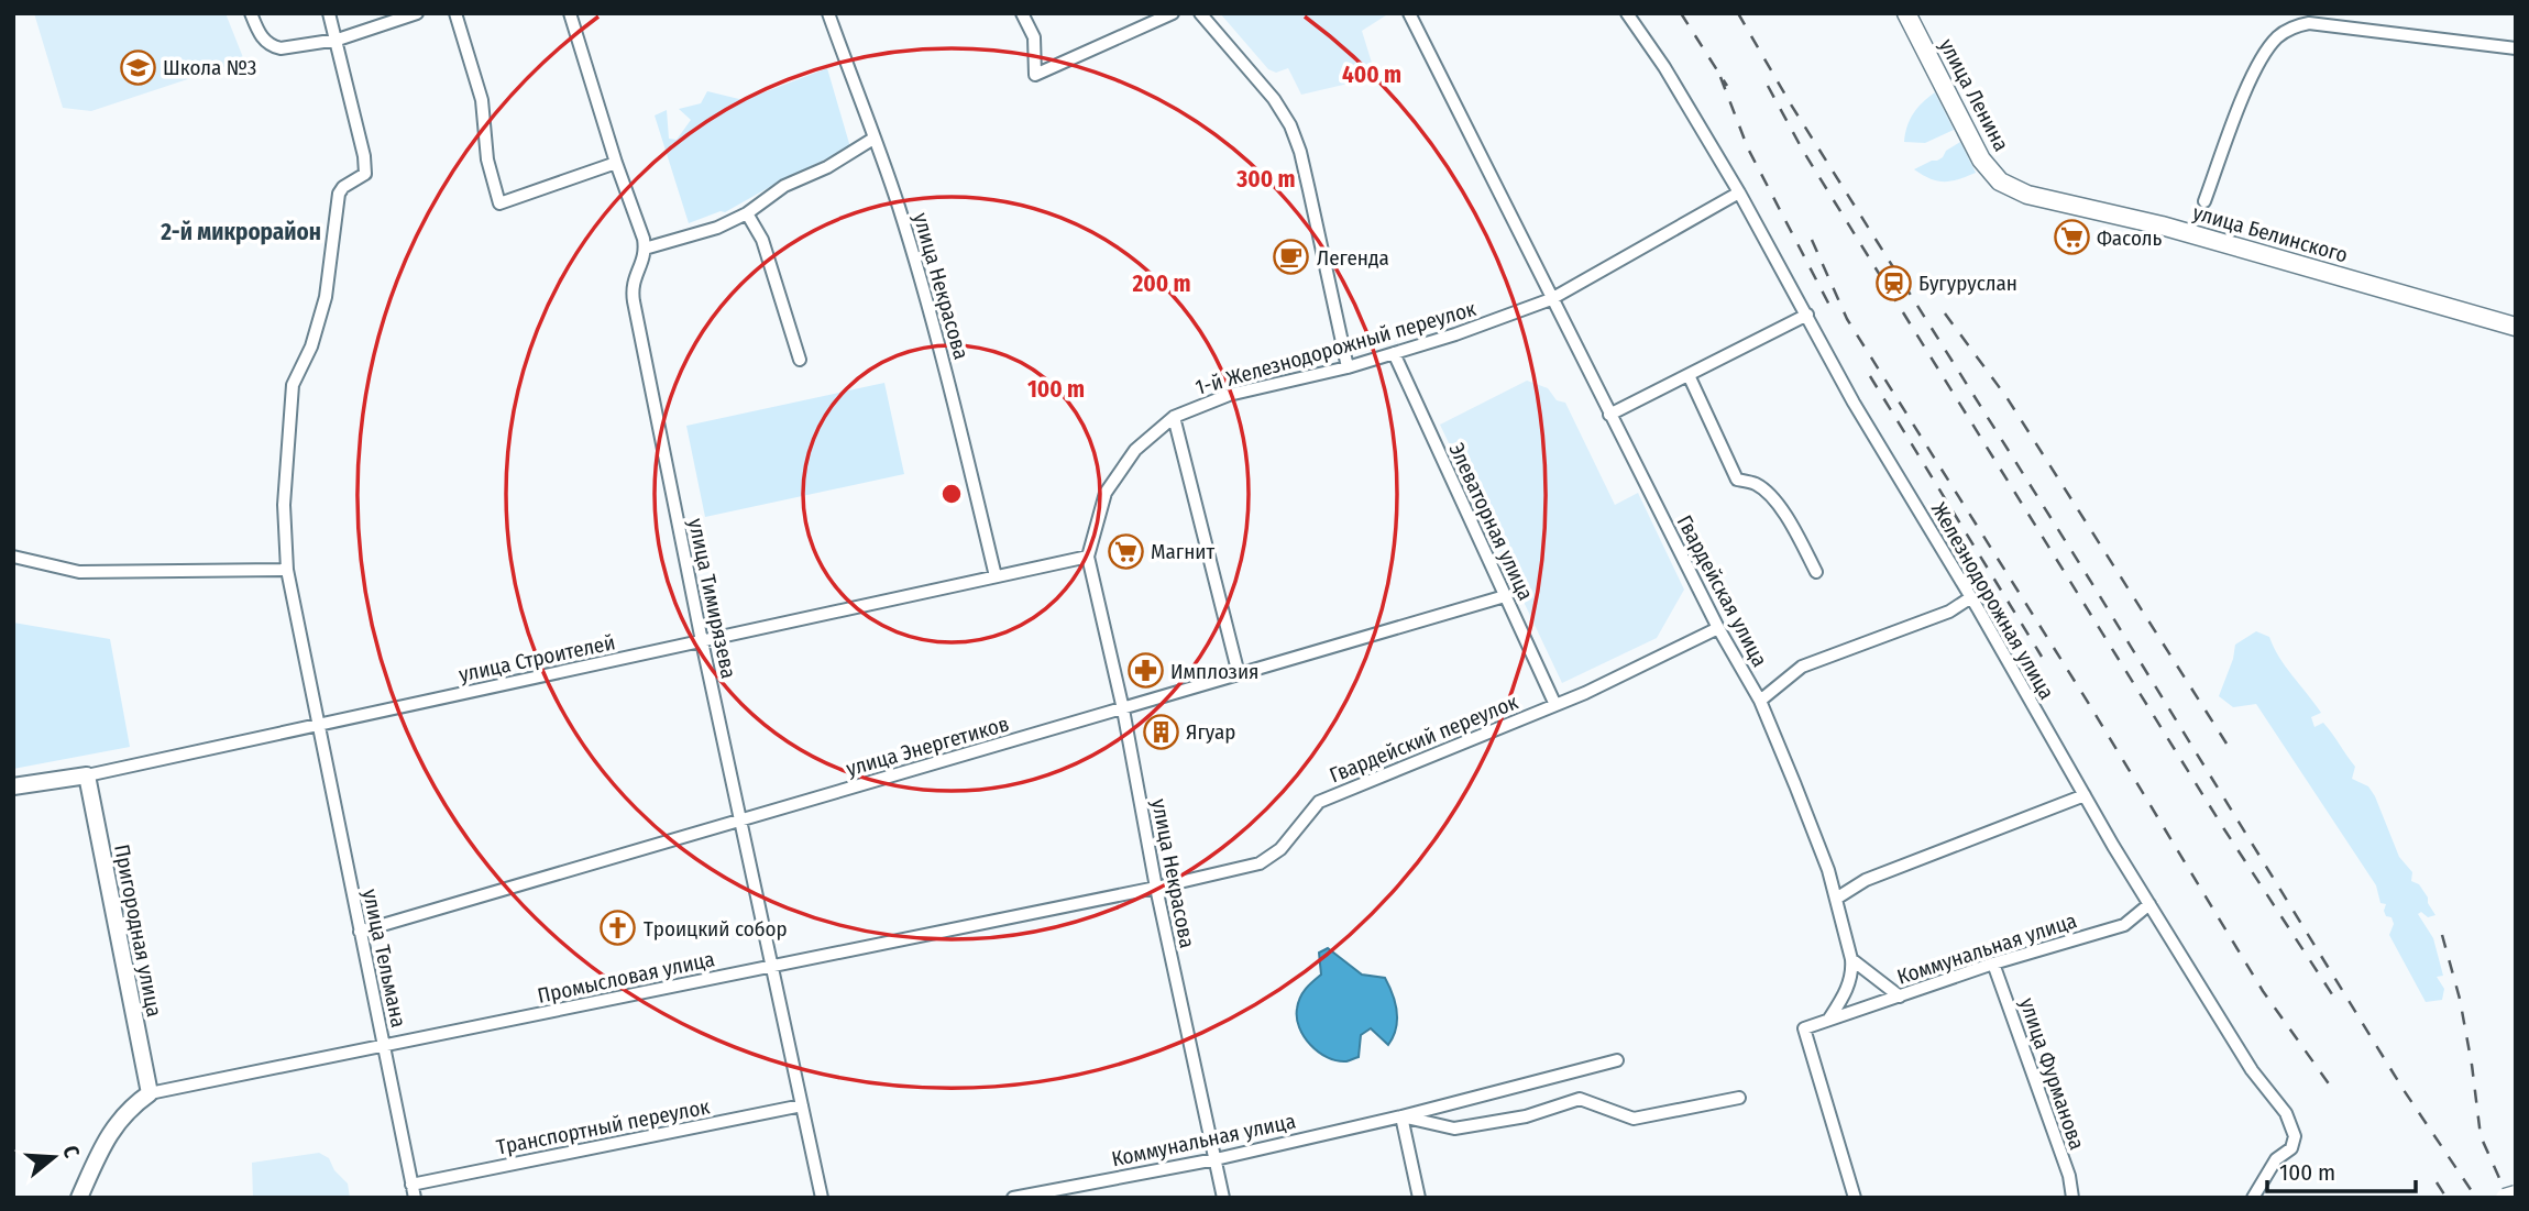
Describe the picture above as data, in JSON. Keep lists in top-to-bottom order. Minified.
{"streets":{"main road":["улица Ленина","улица Белинского","Пригородная улица"],"street":["улица Некрасова","1-й Железнодорожный переулок","Элеваторная улица","Гвардейская улица","улица Тимирязева","Железнодорожная улица","улица Строителей","Гвардейский переулок","улица Энергетиков","Коммунальная улица","улица Тельмана","Промысловая улица","улица Фурманова","Транспортный переулок"]},"crossings":[["улица Ленина","улица Белинского"],["улица Некрасова","1-й Железнодорожный переулок"],["улица Некрасова","улица Строителей"],["улица Некрасова","Гвардейский переулок"],["улица Некрасова","улица Энергетиков"],["улица Некрасова","Коммунальная улица"],["улица Некрасова","Промысловая улица"],["1-й Железнодорожный переулок","Элеваторная улица"],["1-й Железнодорожный переулок","Гвардейская улица"],["1-й Железнодорожный переулок","Железнодорожная улица"],["1-й Железнодорожный переулок","улица Строителей"],["Элеваторная улица","Гвардейский переулок"],["Элеваторная улица","улица Энергетиков"],["Гвардейская улица","Гвардейский переулок"],["Гвардейская улица","Коммунальная улица"],["улица Тимирязева","улица Строителей"],["улица Тимирязева","улица Энергетиков"],["улица Тимирязева","Промысловая улица"],["улица Тимирязева","Транспортный переулок"],["Железнодорожная улица","Коммунальная улица"],["улица Строителей","Пригородная улица"],["улица Строителей","улица Тельмана"],["Гвардейский переулок","Промысловая улица"],["улица Энергетиков","улица Тельмана"],["Пригородная улица","Промысловая улица"],["Коммунальная улица","улица Фурманова"],["улица Тельмана","Промысловая улица"],["улица Тельмана","Транспортный переулок"]],"districts":["2-й микрорайон"],"places":{"school or university":["Школа №3"],"supermarket":["Фасоль","Магнит"],"cafe":["Легенда"],"station":["Бугуруслан"],"pharmacy":["Имплозия"],"building":["Ягуар"],"church":["Троицкий собор"]},"scale_bar":"100 m","north":"right","rings":["400 m","300 m","200 m","100 m"]}
